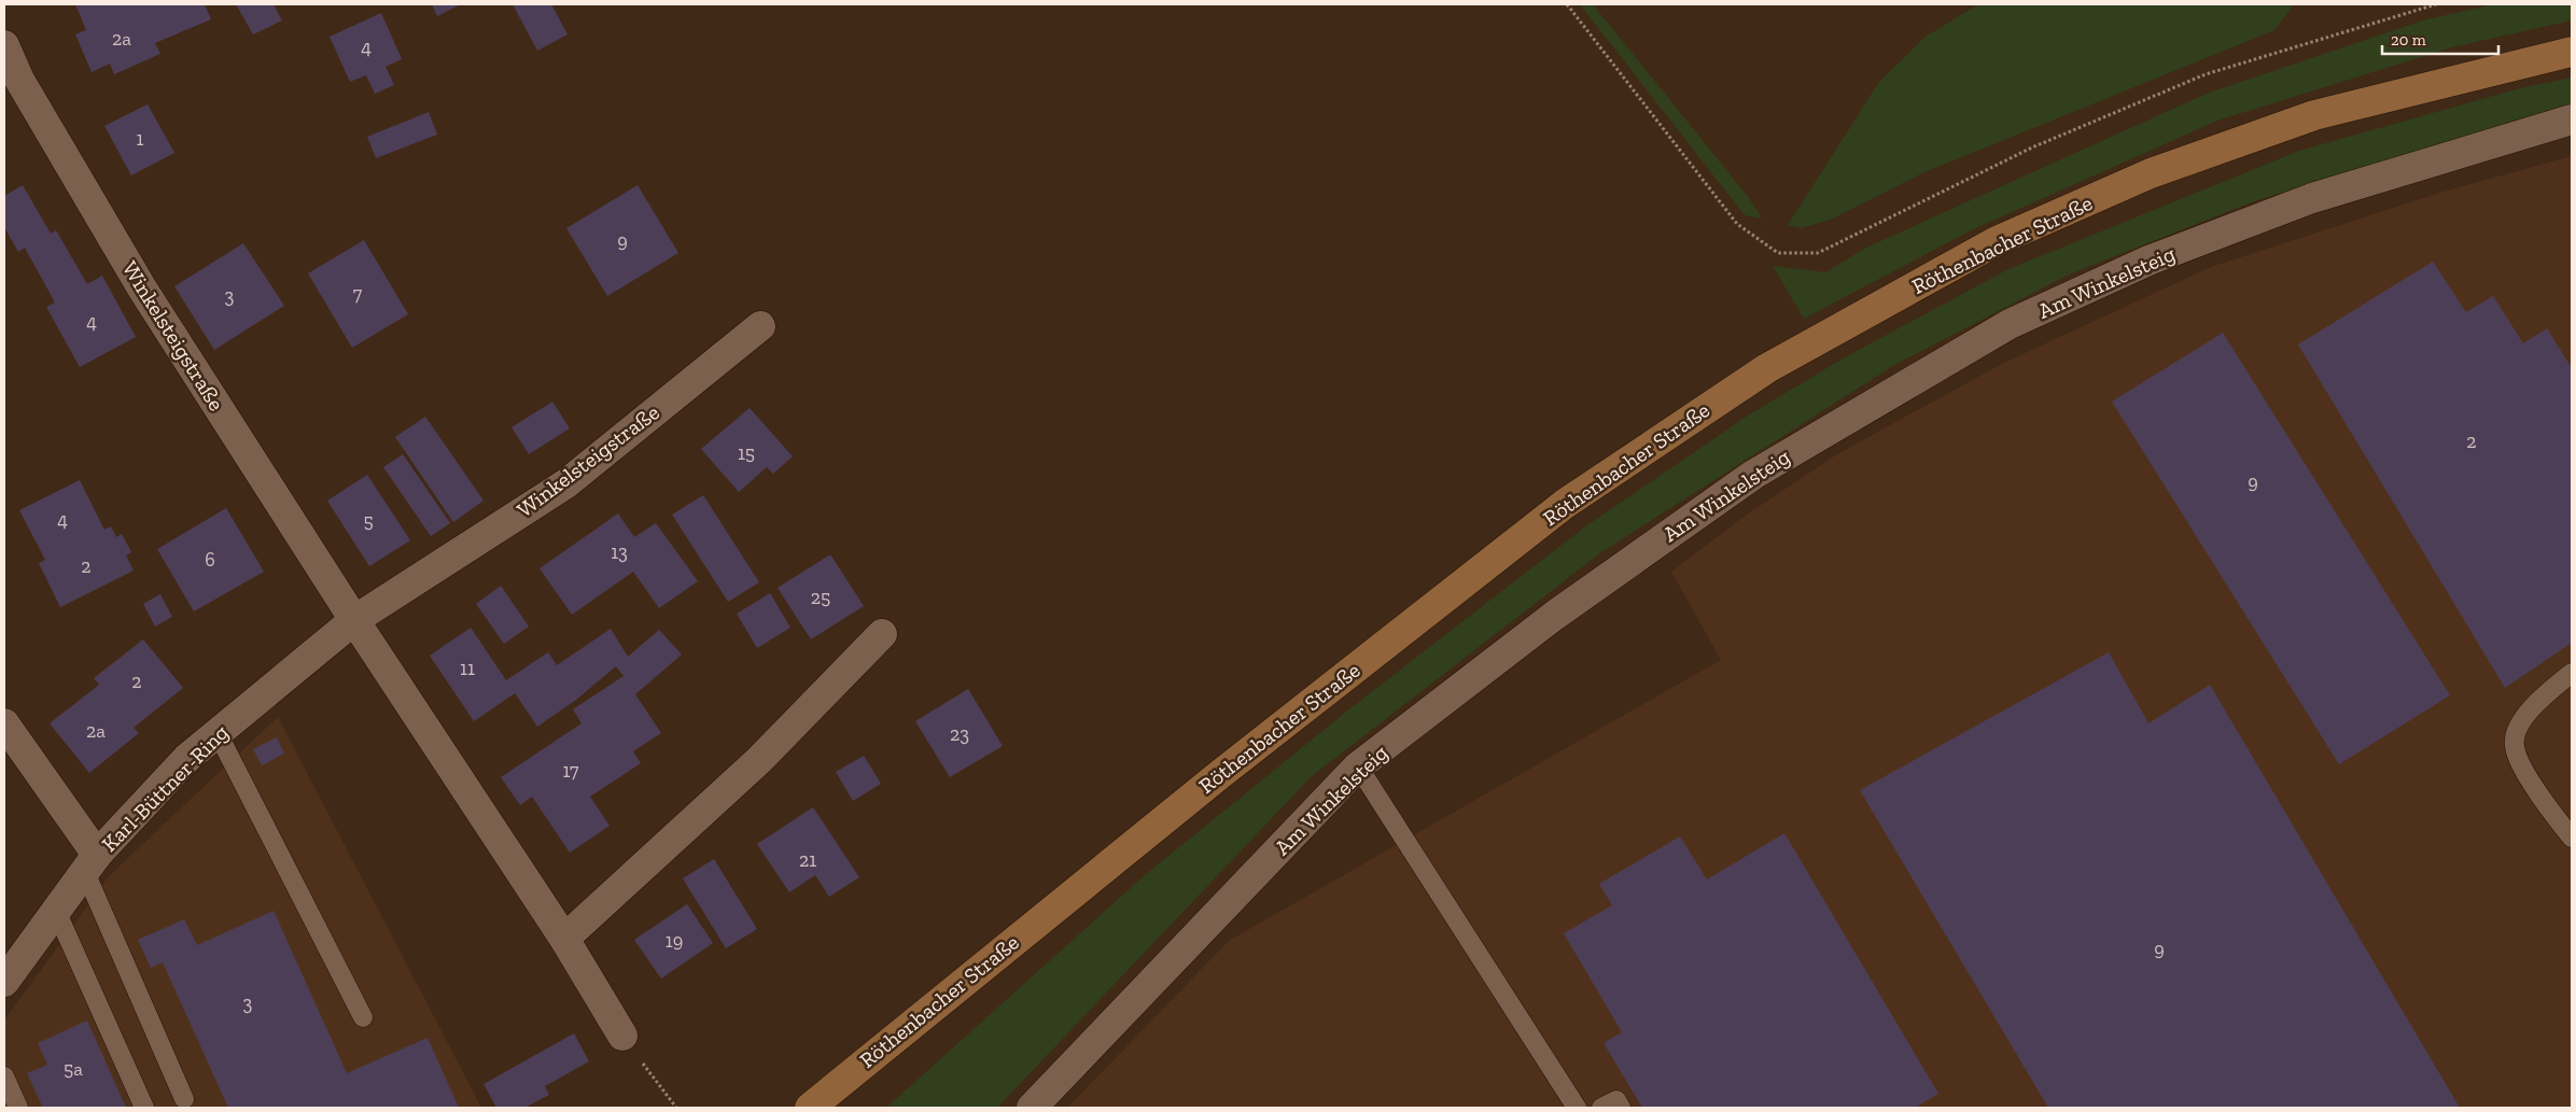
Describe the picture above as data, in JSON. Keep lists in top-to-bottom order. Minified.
{"streets":{"main road":["Röthenbacher Straße"],"street":["Am Winkelsteig","Winkelsteigstraße","Karl-Büttner-Ring"]},"crossings":[["Winkelsteigstraße","Karl-Büttner-Ring"]],"house_numbers":["2a","4","1","9","7","3","4","2","15","9","4","5","13","6","2","25","11","2","2a","23","17","21","19","9","3","5a"],"scale_bar":"20 m"}
